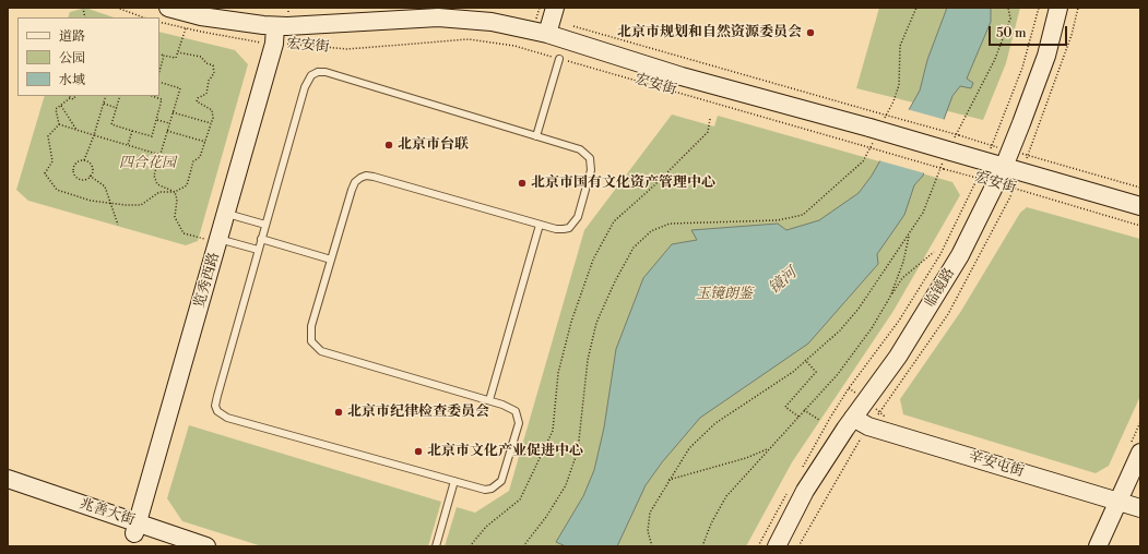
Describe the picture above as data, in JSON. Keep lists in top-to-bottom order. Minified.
{"streets":{"street":["宏安街","览秀西路","临镜路","辛安屯街","兆善大街"]},"crossings":[["宏安街","览秀西路"],["宏安街","临镜路"],["览秀西路","兆善大街"],["临镜路","辛安屯街"]],"water":["镜河"],"parks":["四合花园","玉镜朗鉴"],"places":["北京市规划和自然资源委员会","北京市台联","北京市国有文化资产管理中心","北京市纪律检查委员会","北京市文化产业促进中心"],"legend":["道路","公园","水域"],"scale_bar":"50 m"}
